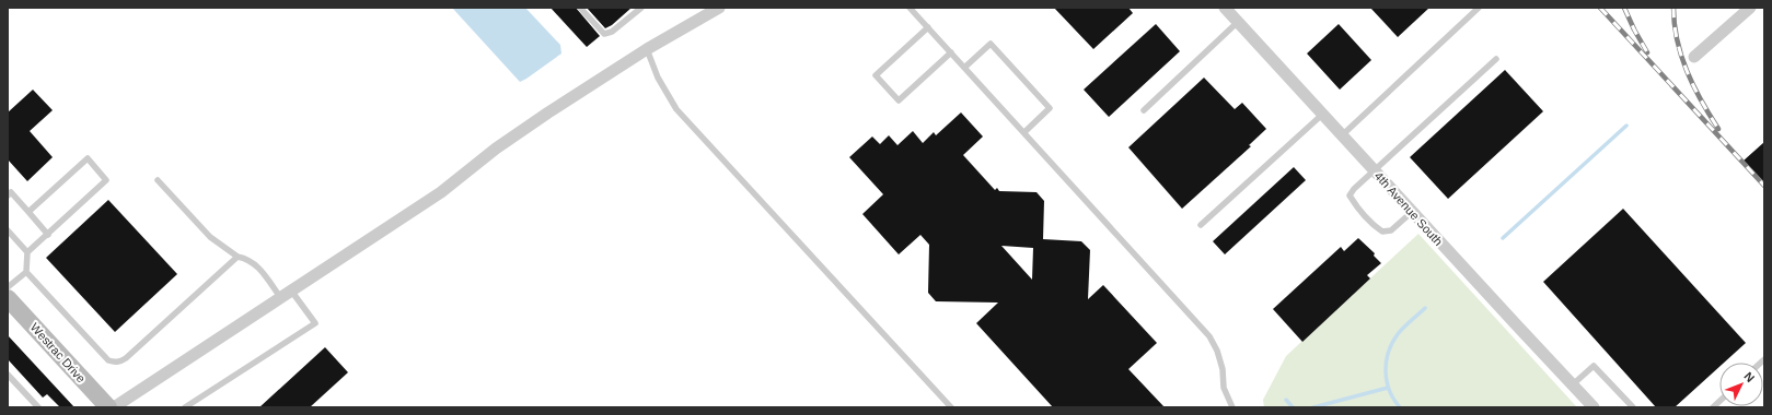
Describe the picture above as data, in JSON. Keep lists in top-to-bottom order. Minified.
{"streets":{"street":["4th Avenue South","Westrac Drive"]},"north":"top right"}
